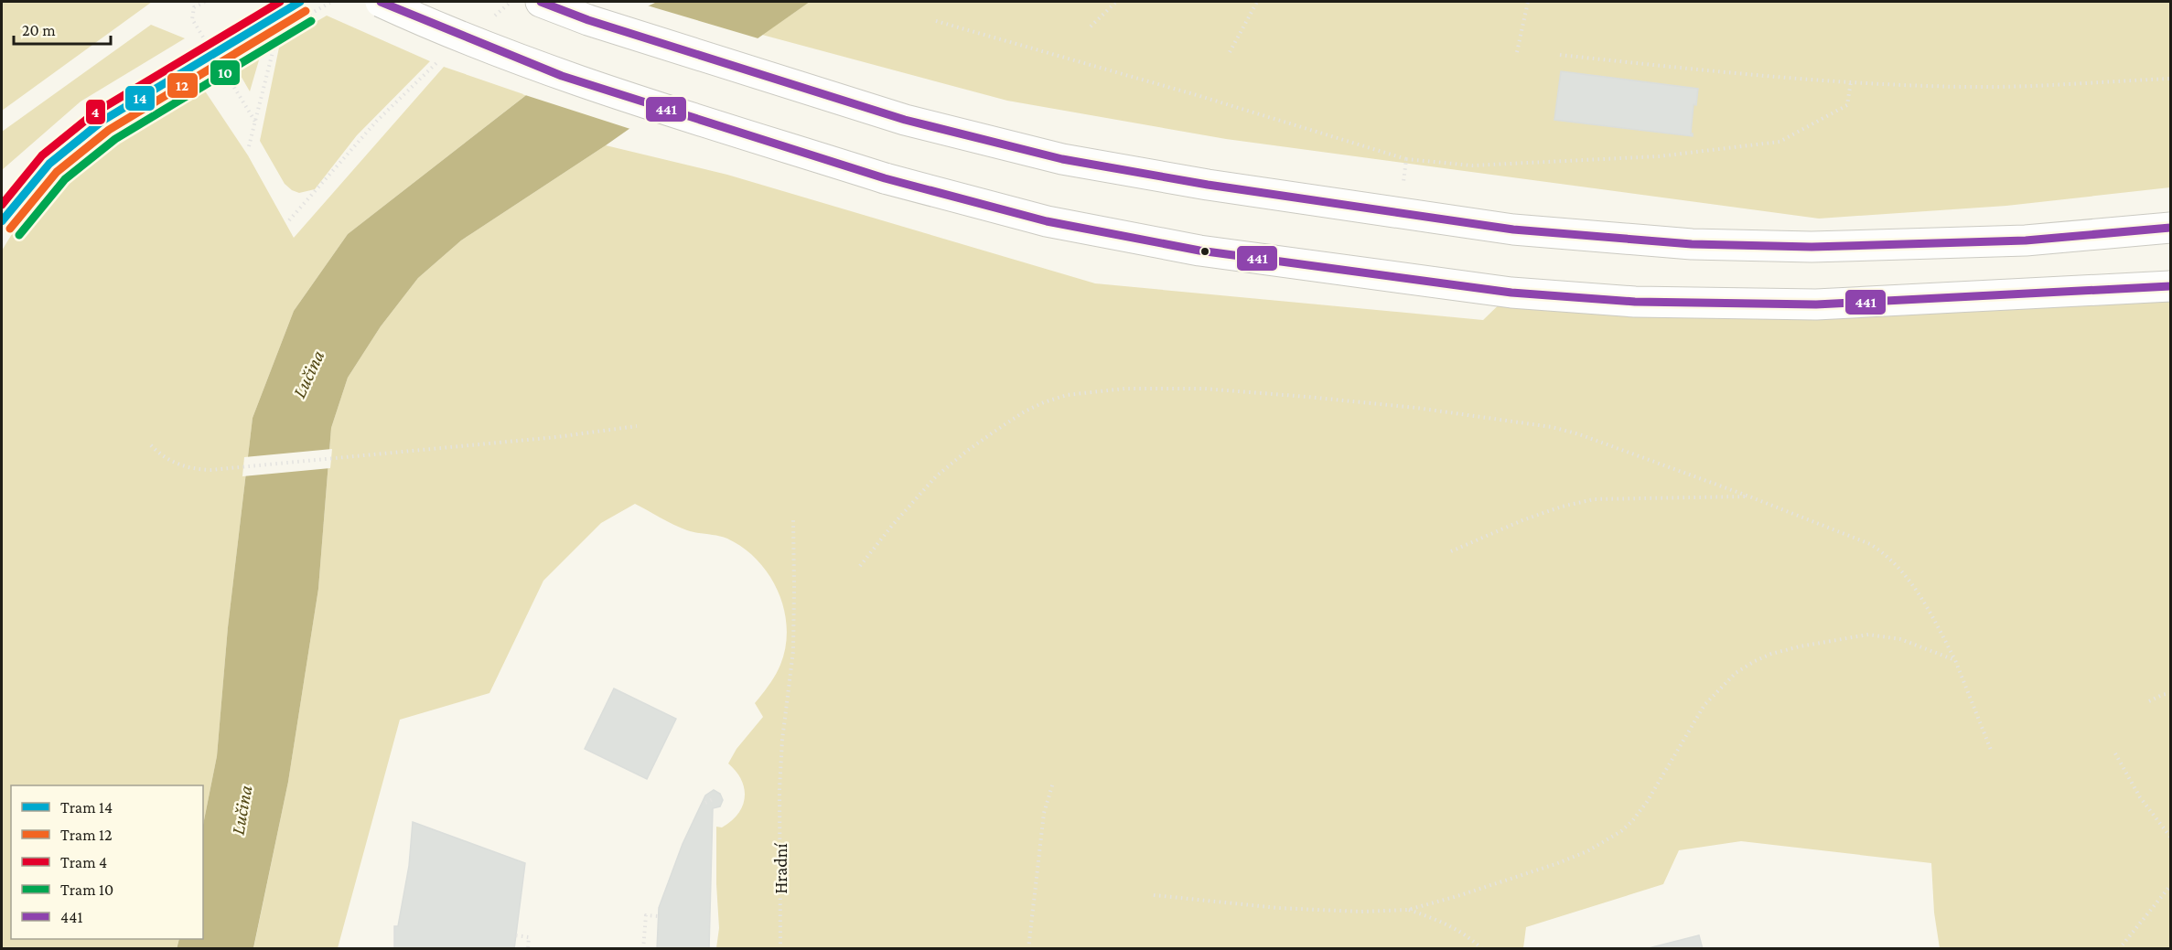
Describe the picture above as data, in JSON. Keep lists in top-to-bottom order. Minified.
{"streets":{"path":["Hradní"]},"water":["Lučina"],"lines":["tram line 14","tram line 4","transit line 441","tram line 12","tram line 10"],"legend":["Tram 14","Tram 12","Tram 4","Tram 10","441"],"scale_bar":"20 m"}
